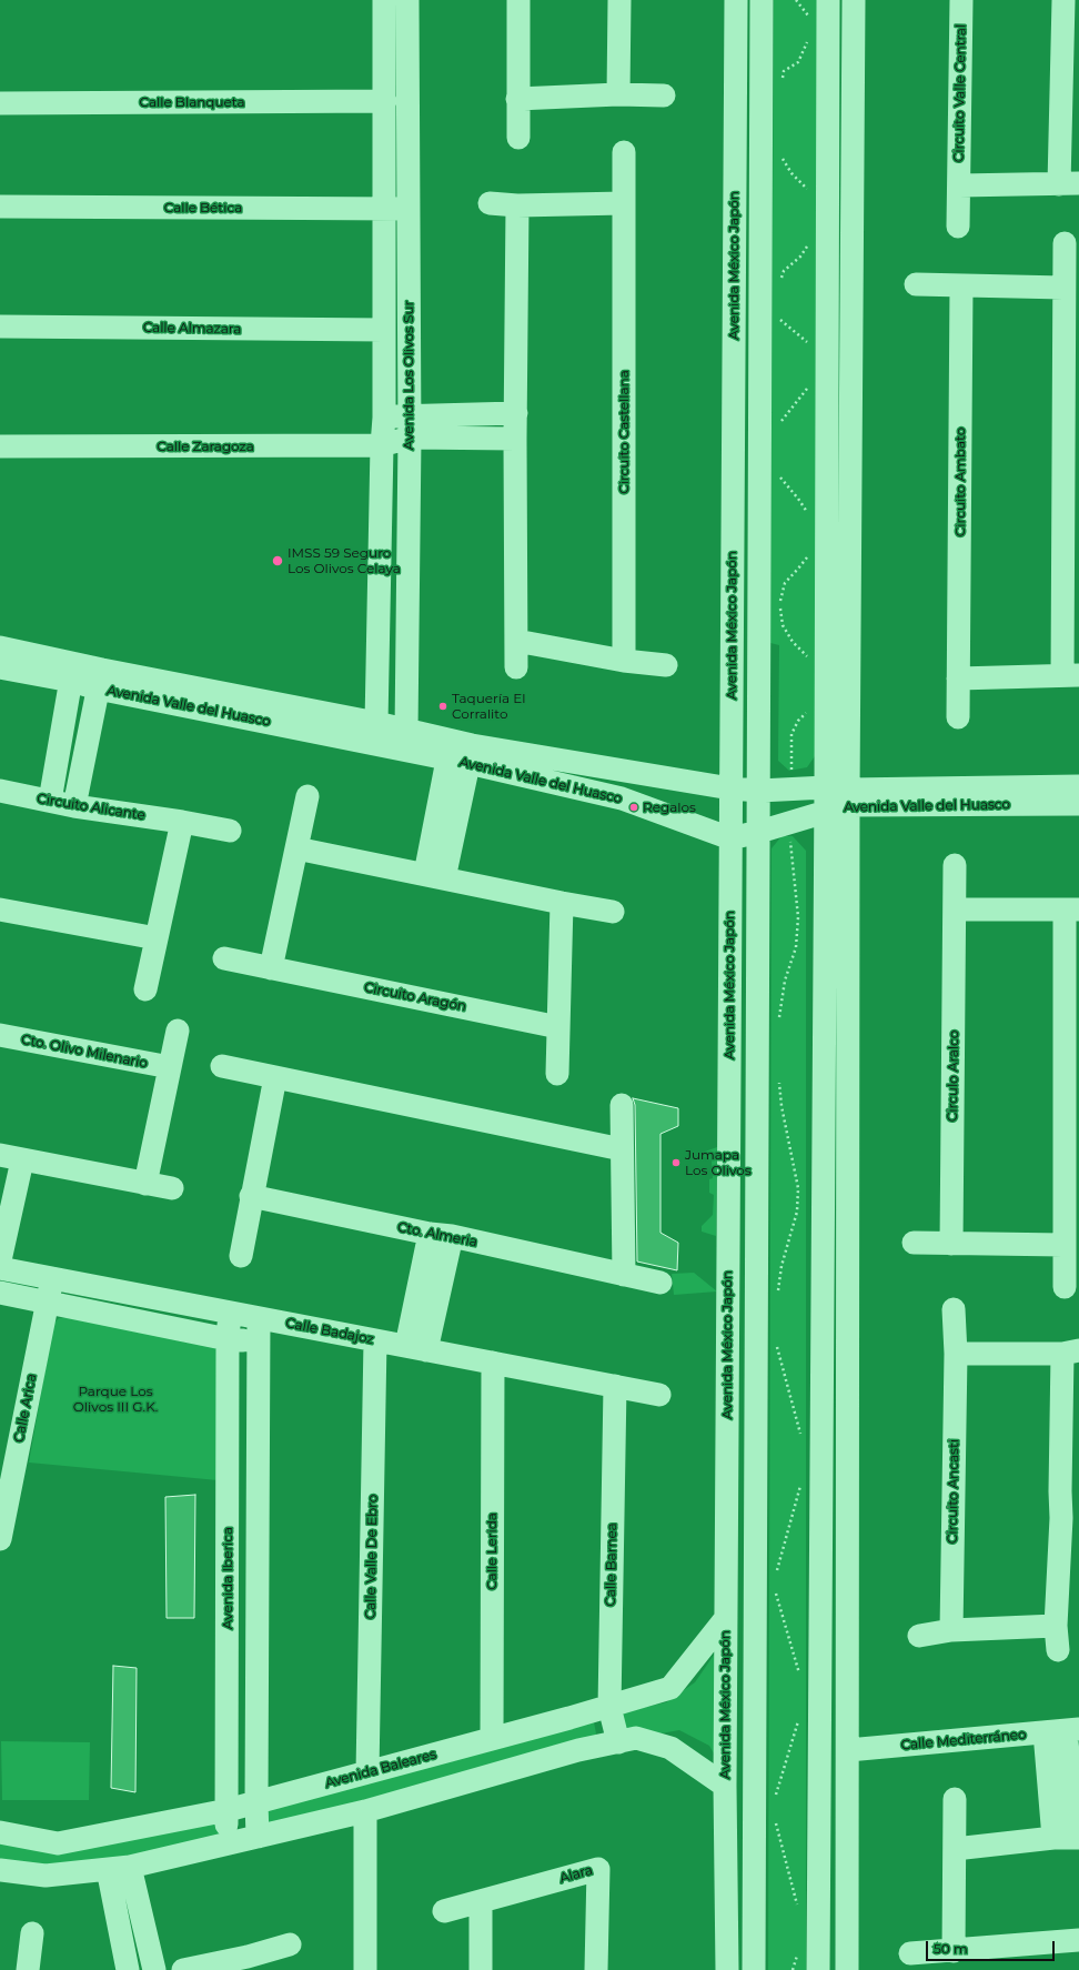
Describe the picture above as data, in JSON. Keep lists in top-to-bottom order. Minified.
{"streets":{"street":["Circuito Valle Central","Calle Blanqueta","Calle Bética","Avenida México Japón","Calle Almazara","Avenida Los Olivos Sur","Circuito Castellana","Calle Zaragoza","Circuito Ambato","Avenida Valle del Huasco","Circuito Alicante","Circuito Aragón","Cto. Olivo Milenario","Circulo Aralco","Cto. Almeria","Calle Badajoz","Calle Arica","Circuito Ancasti","Calle Lerida","Calle Valle De Ebro","Calle Barnea","Avenida Iberica","Calle Mediterráneo","Avenida Baleares","Alara"]},"crossings":[["Calle Blanqueta","Avenida Los Olivos Sur"],["Calle Bética","Avenida Los Olivos Sur"],["Avenida México Japón","Avenida Valle del Huasco"],["Avenida México Japón","Avenida Baleares"],["Calle Almazara","Avenida Los Olivos Sur"],["Avenida Los Olivos Sur","Calle Zaragoza"],["Avenida Los Olivos Sur","Avenida Valle del Huasco"],["Calle Badajoz","Calle Arica"],["Calle Badajoz","Calle Lerida"],["Calle Badajoz","Calle Valle De Ebro"],["Calle Badajoz","Calle Barnea"],["Calle Badajoz","Avenida Iberica"],["Calle Lerida","Avenida Baleares"],["Calle Valle De Ebro","Avenida Baleares"],["Calle Barnea","Avenida Baleares"],["Avenida Iberica","Avenida Baleares"]],"parks":["Parque Los Olivos III G.K."],"places":["IMSS 59 Seguro Los Olivos Celaya","Taquería El Corralito","Regalos","Jumapa Los Olivos"],"scale_bar":"50 m"}
